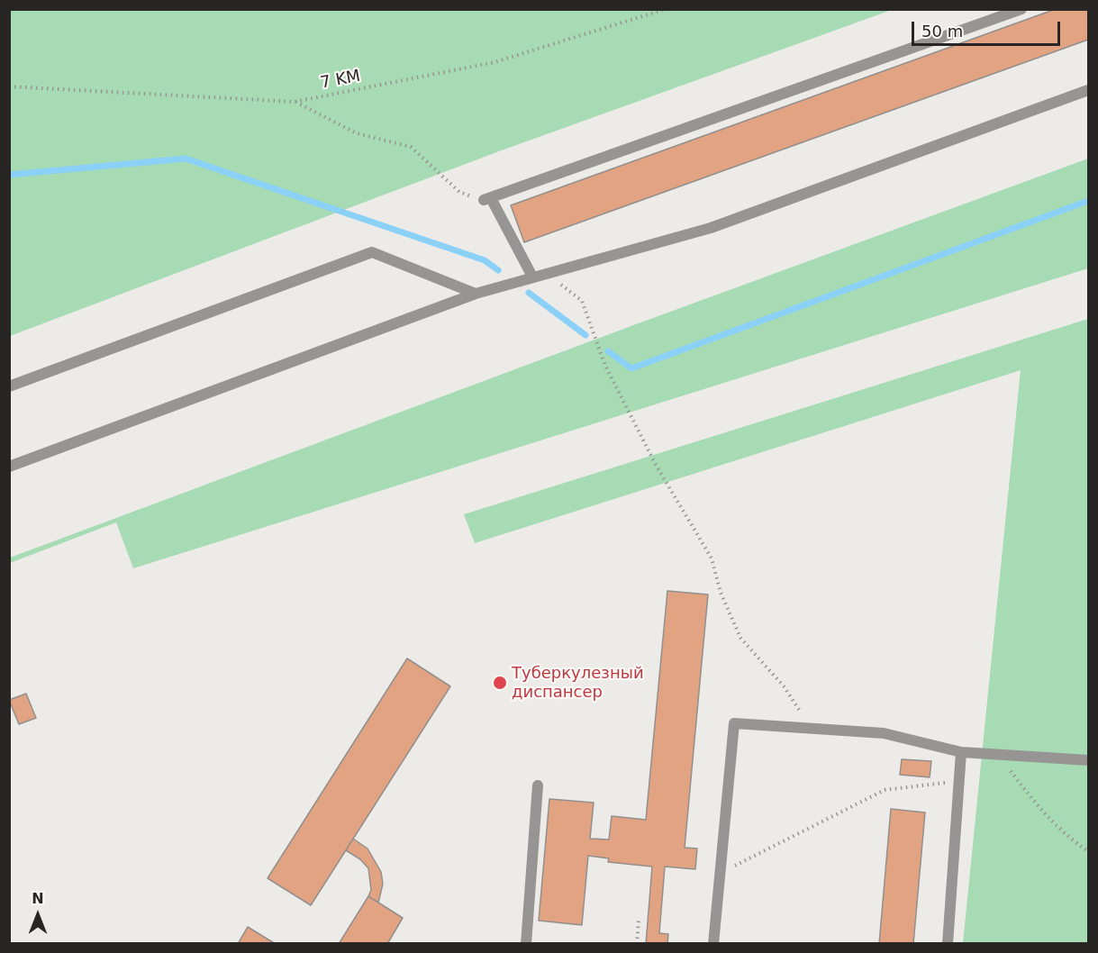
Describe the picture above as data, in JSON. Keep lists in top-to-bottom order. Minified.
{"streets":{"path":["7 KM"]},"places":["Туберкулезный диспансер"],"scale_bar":"50 m","north":"top"}
